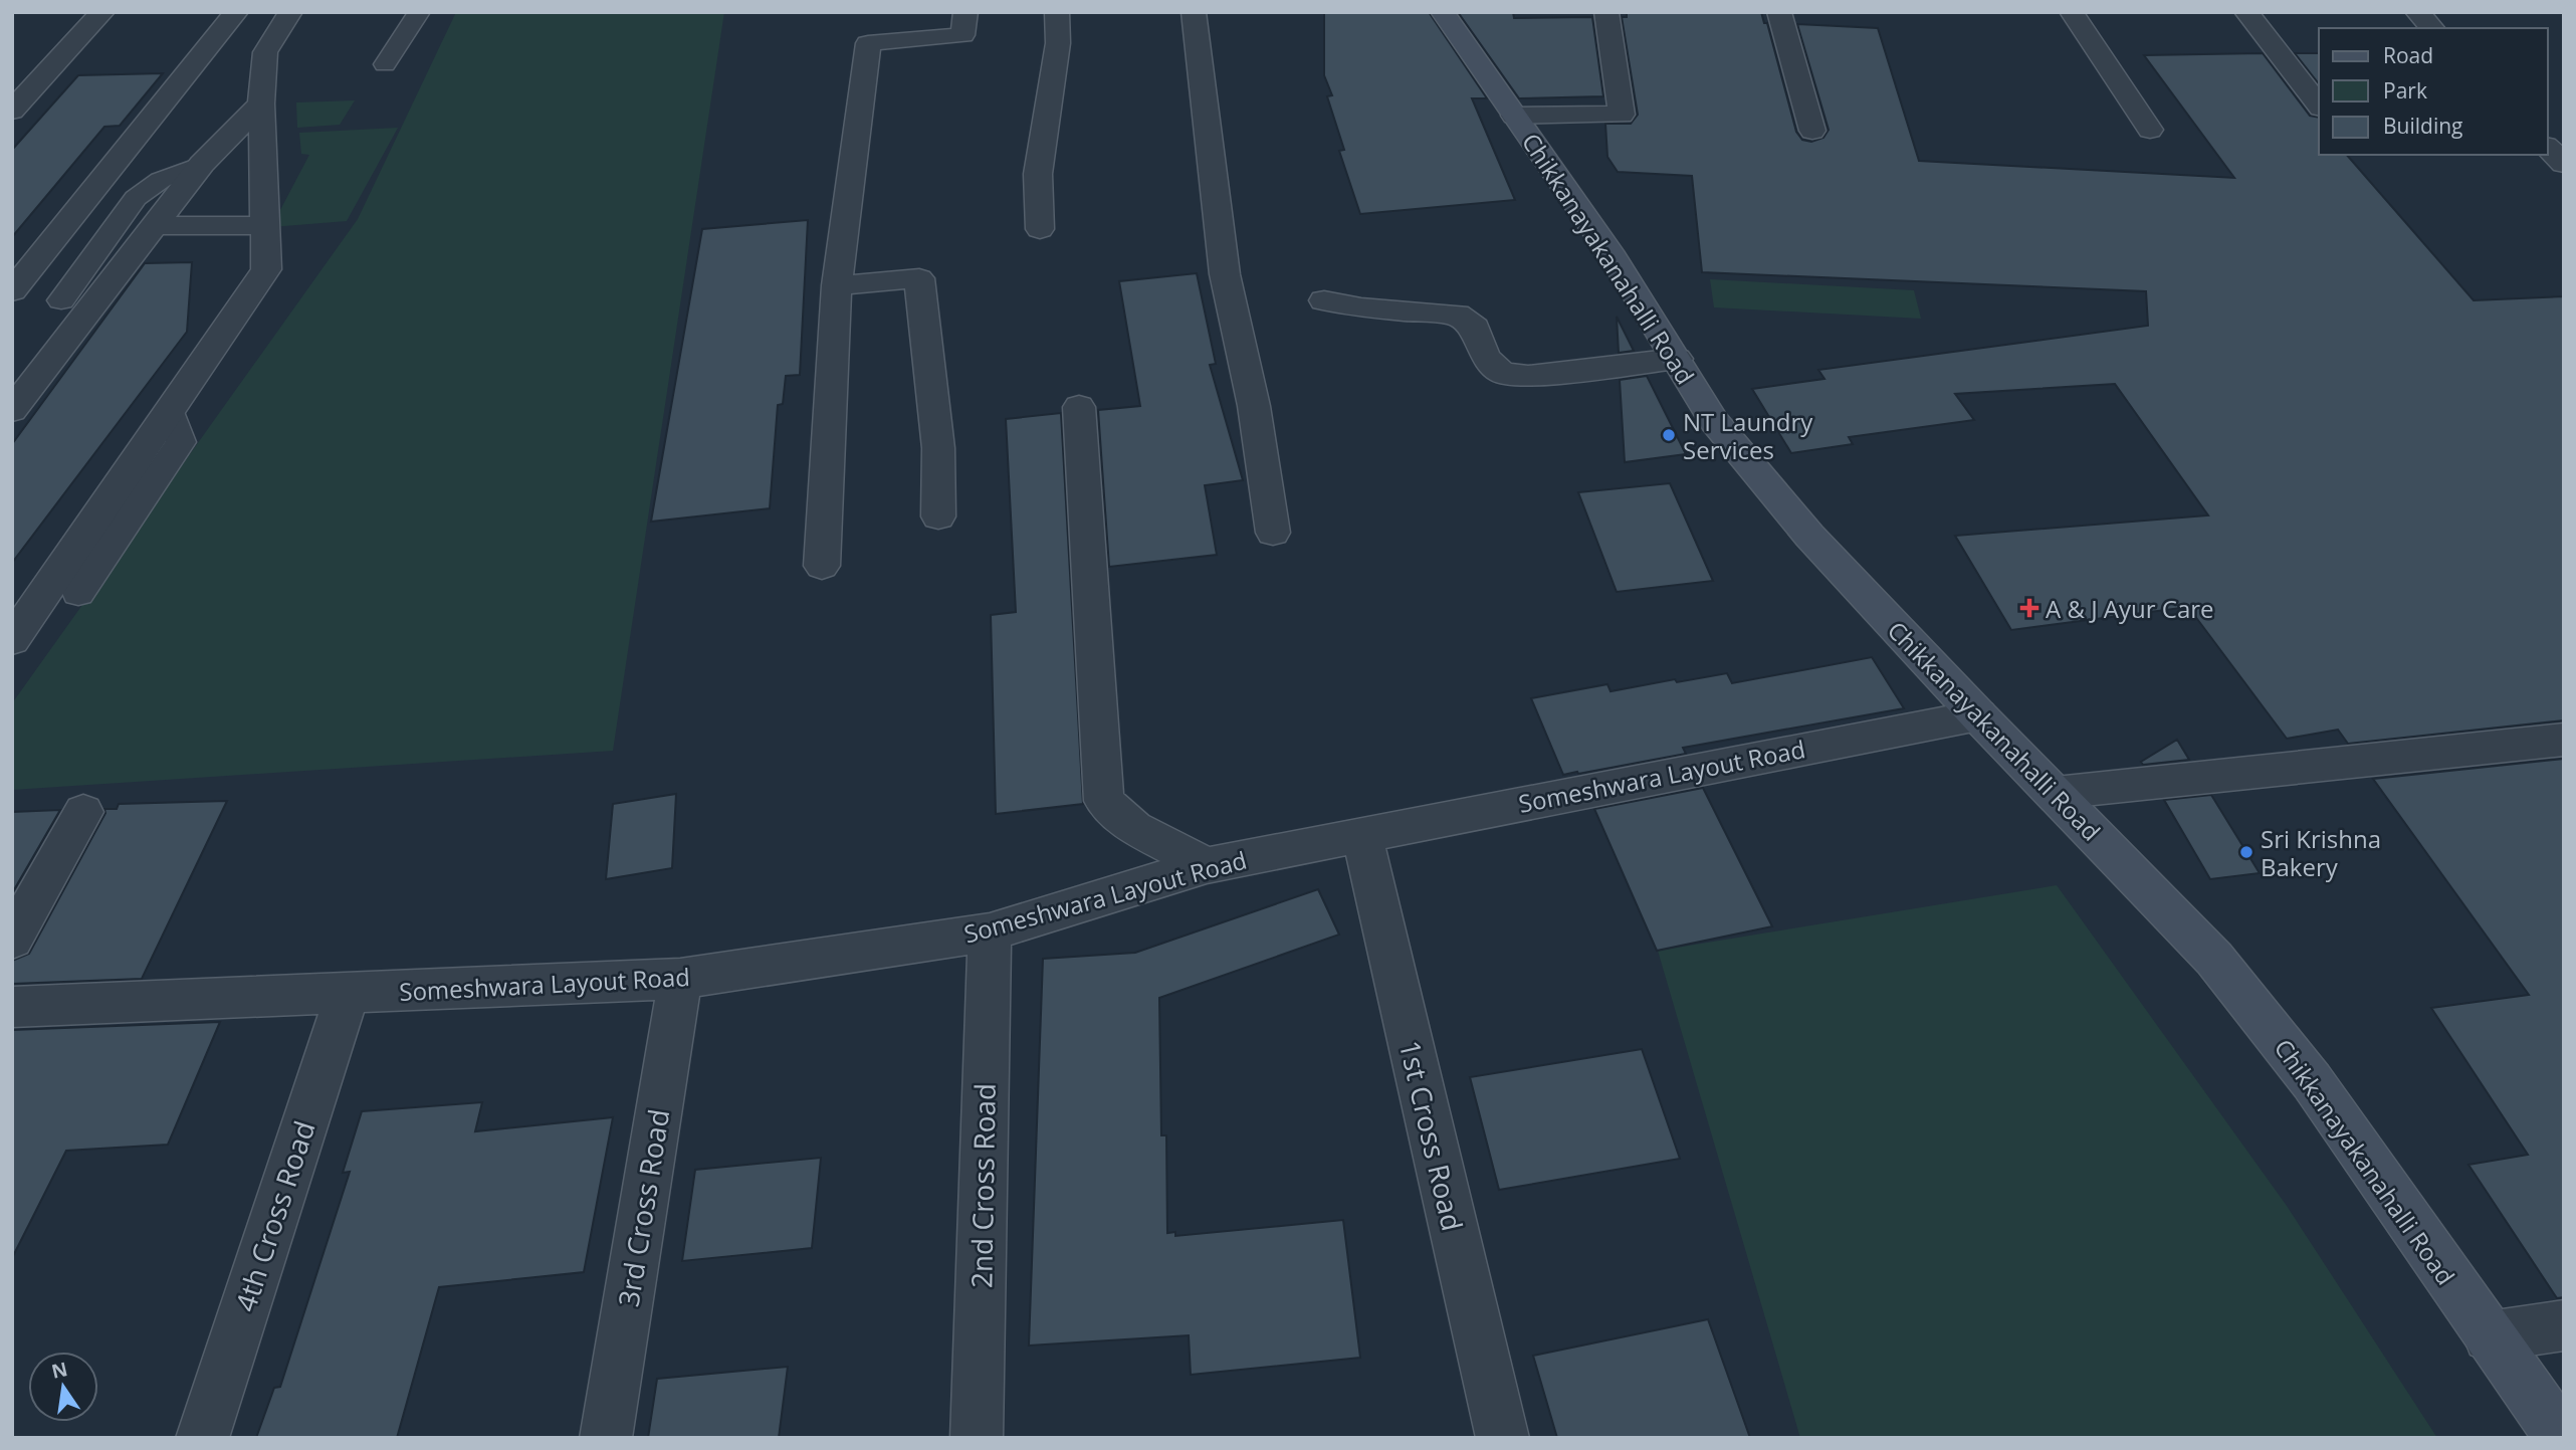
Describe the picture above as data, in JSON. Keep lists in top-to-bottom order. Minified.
{"streets":{"main road":["Chikkanayakanahalli Road"],"street":["Someshwara Layout Road","1st Cross Road","2nd Cross Road","3rd Cross Road","4th Cross Road"]},"crossings":[["Chikkanayakanahalli Road","Someshwara Layout Road"],["Someshwara Layout Road","1st Cross Road"],["Someshwara Layout Road","2nd Cross Road"],["Someshwara Layout Road","3rd Cross Road"],["Someshwara Layout Road","4th Cross Road"]],"places":{"other":["NT Laundry Services","Sri Krishna Bakery"],"health":["A & J Ayur Care"]},"legend":["Road","Park","Building"],"north":"top"}
